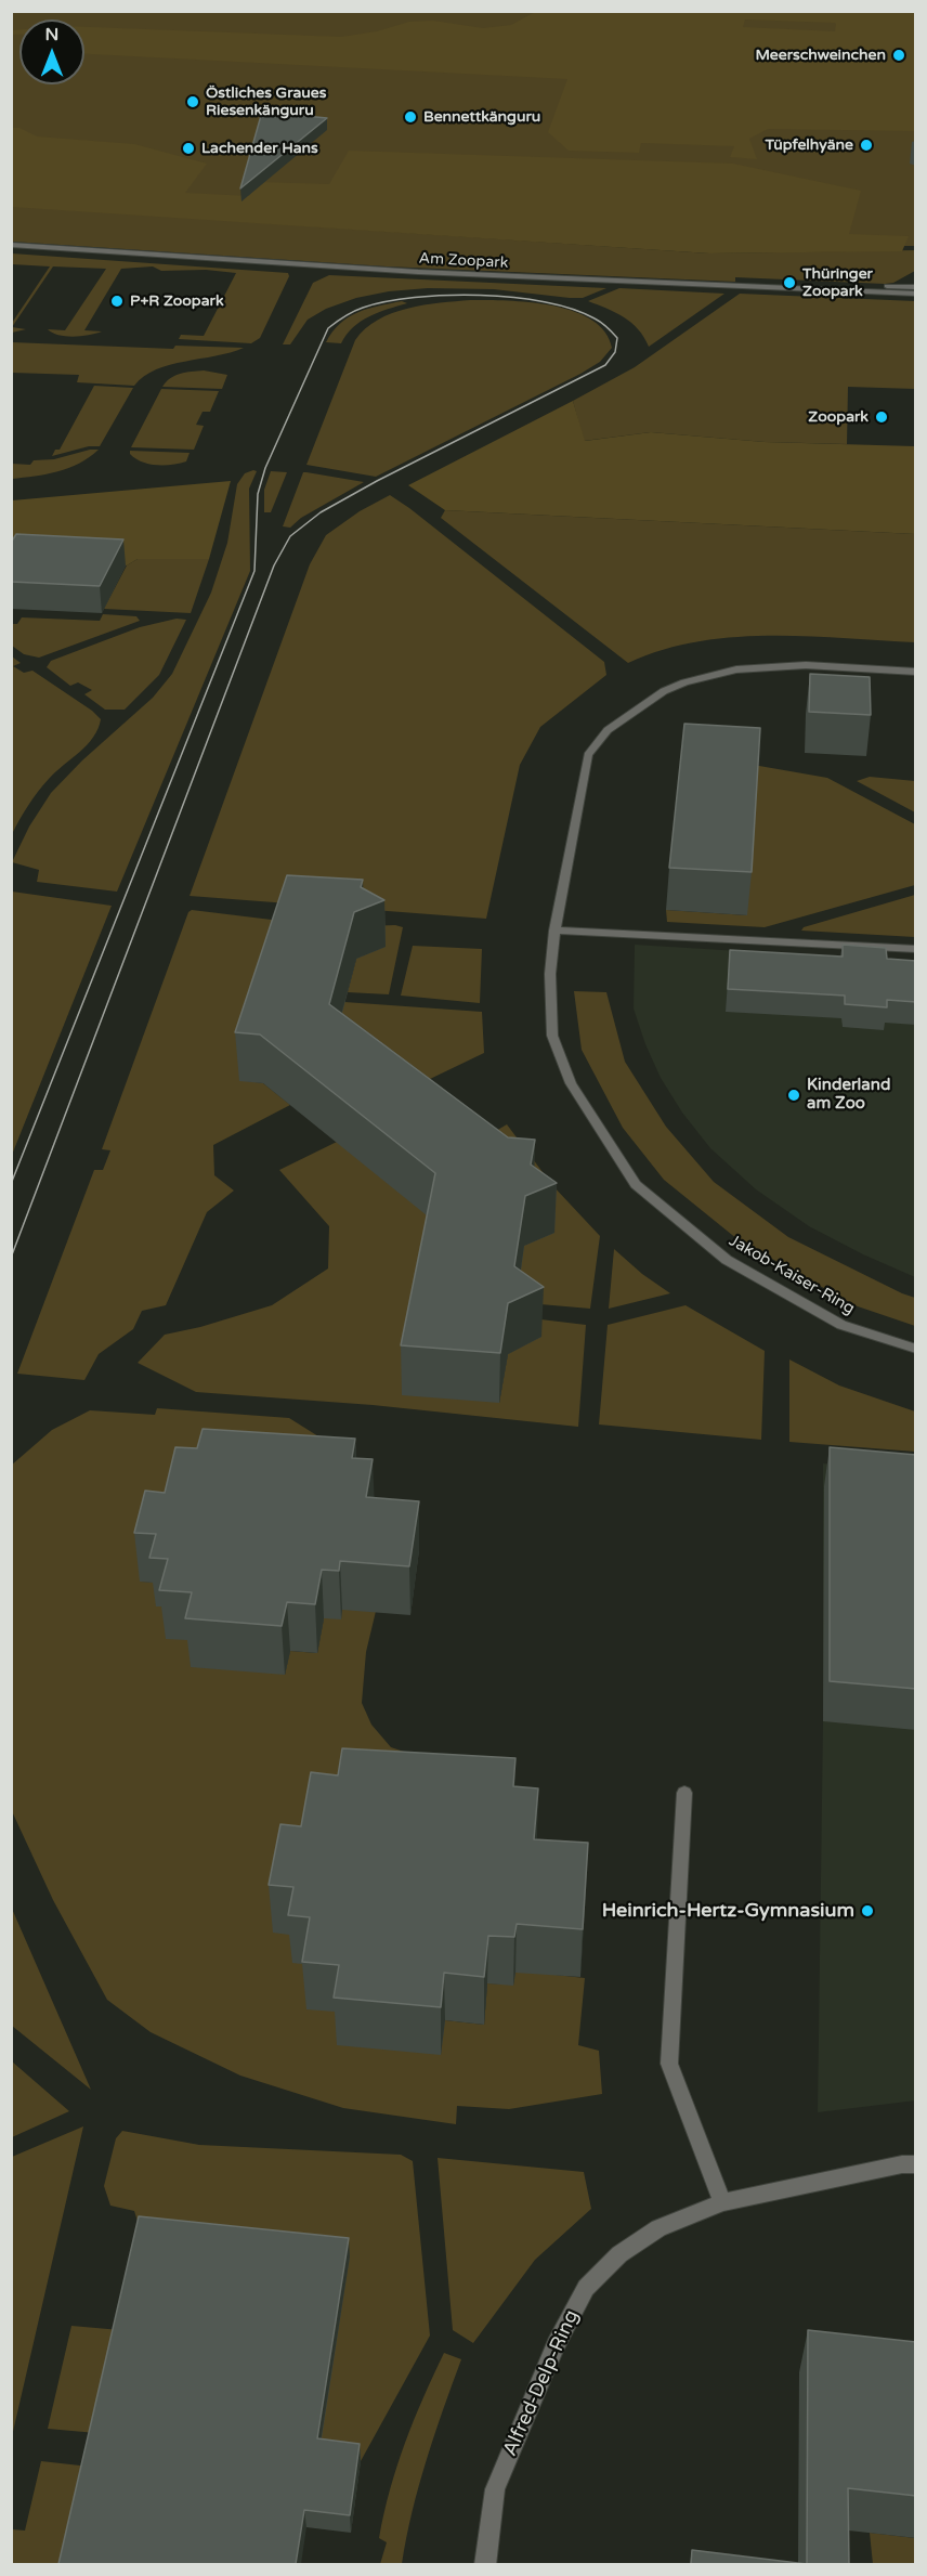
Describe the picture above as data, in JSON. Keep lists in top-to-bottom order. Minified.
{"streets":{"street":["Am Zoopark","Jakob-Kaiser-Ring","Alfred-Delp-Ring"]},"places":["Meerschweinchen","Östliches Graues Riesenkänguru","Bennettkänguru","Tüpfelhyäne","Lachender Hans","Thüringer Zoopark","P+R Zoopark","Zoopark","Kinderland am Zoo","Heinrich-Hertz-Gymnasium"],"north":"top"}
